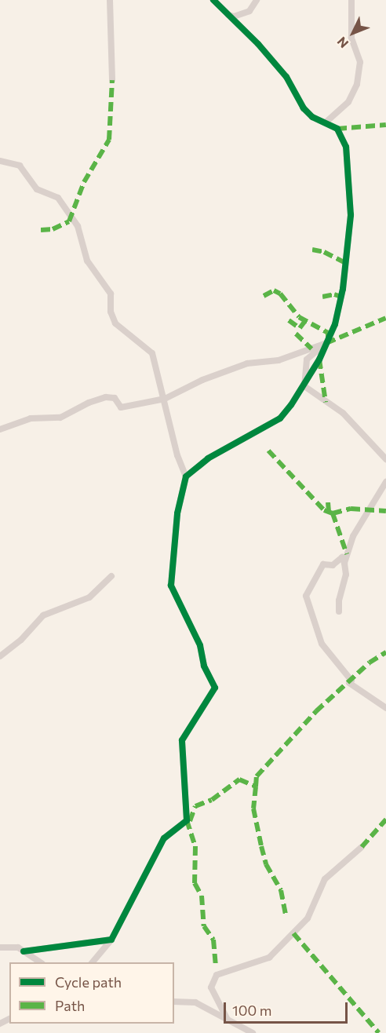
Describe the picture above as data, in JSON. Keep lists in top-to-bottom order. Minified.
{"legend":["Cycle path","Path"],"scale_bar":"100 m","north":"bottom left"}
